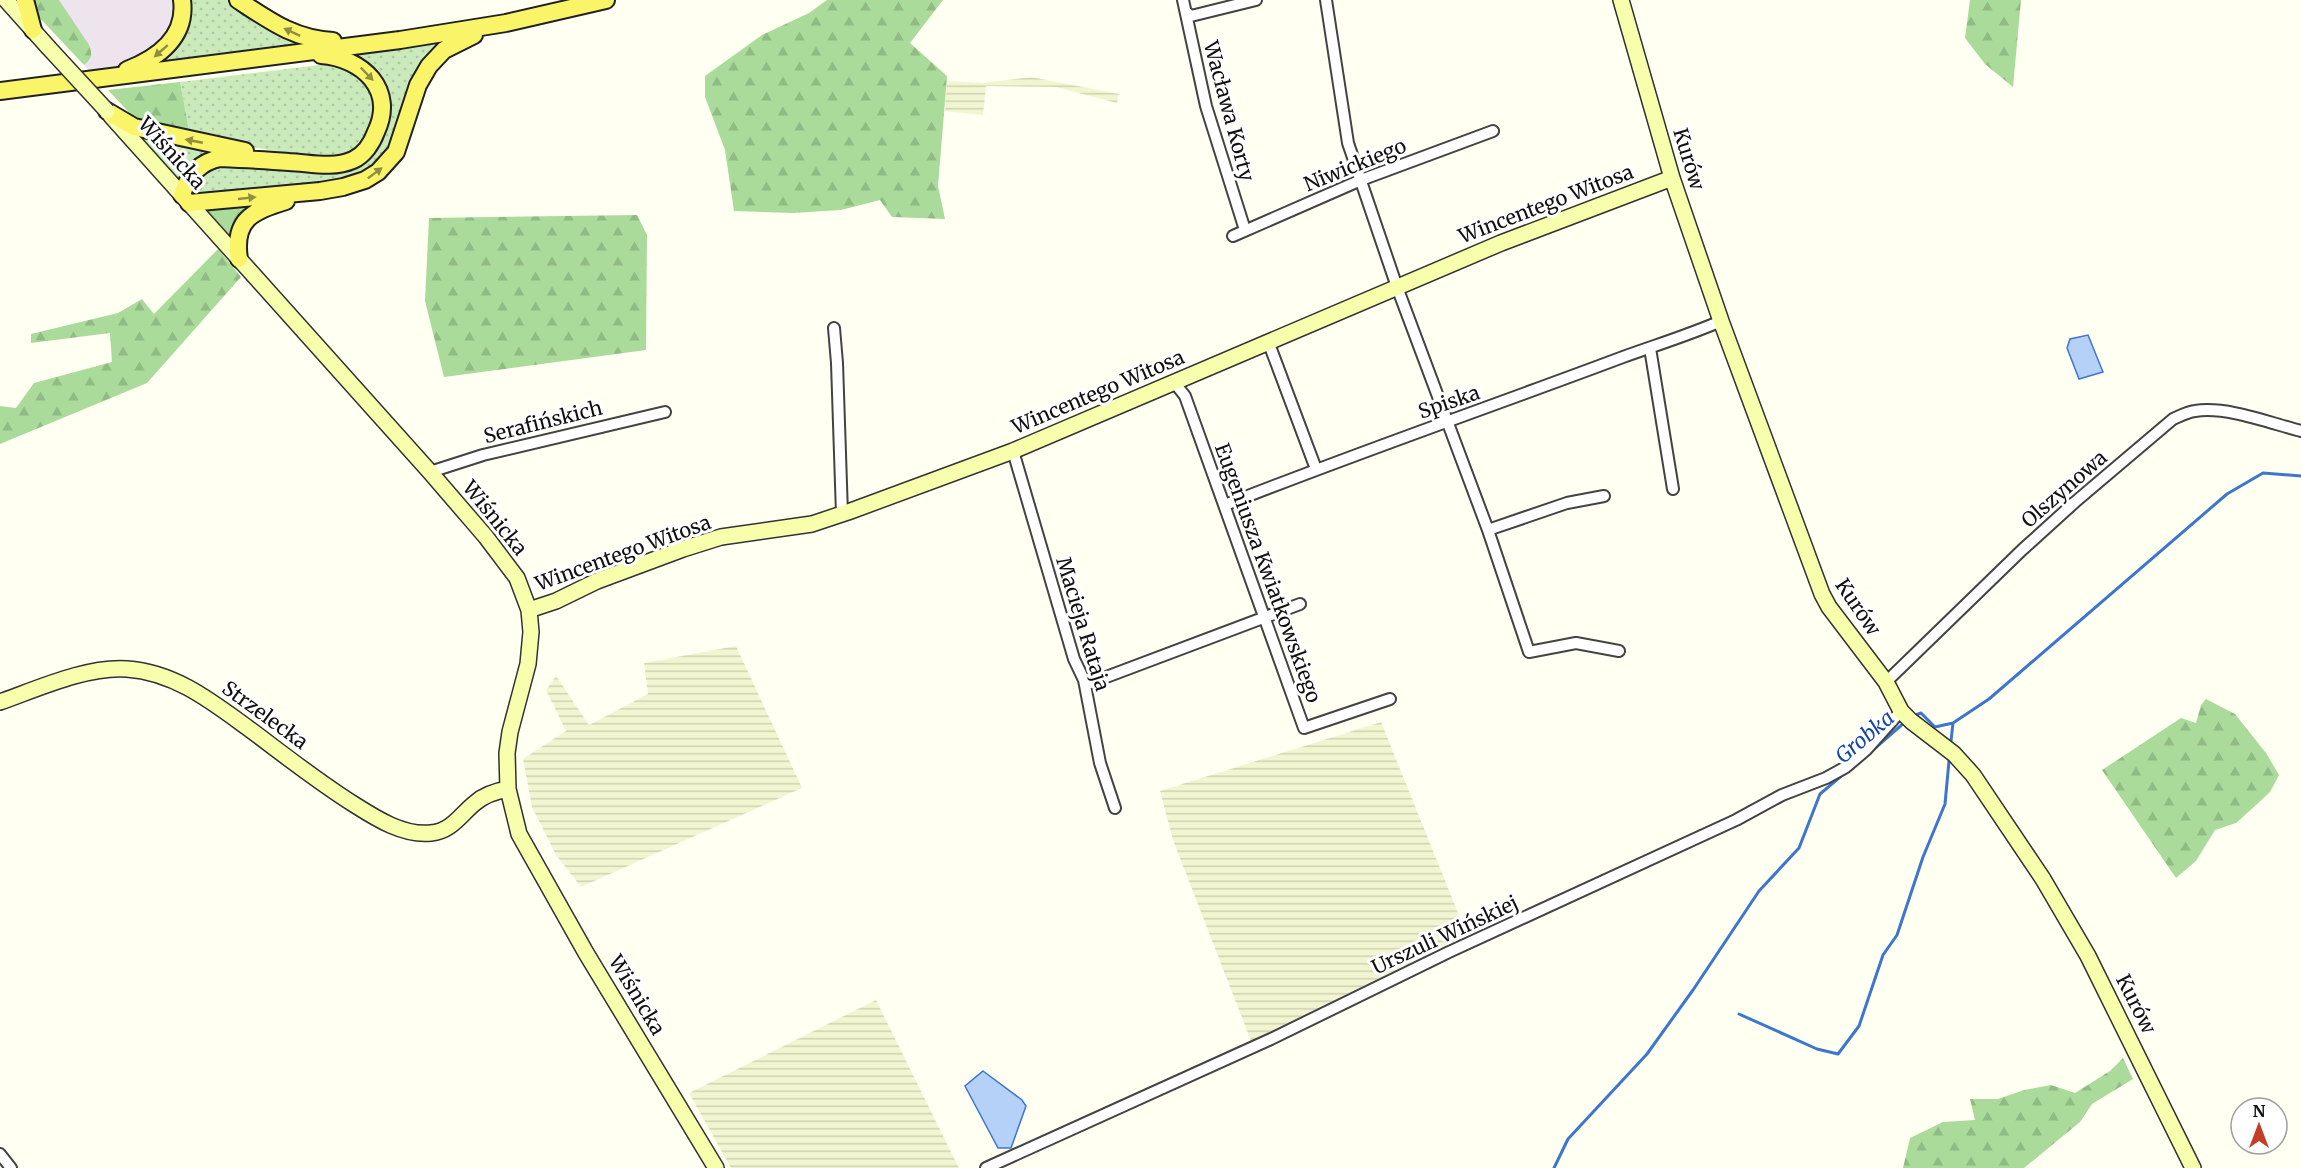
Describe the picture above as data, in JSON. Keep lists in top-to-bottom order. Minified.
{"streets":{"street":["Wacława Korty","Wiśnicka","Kurów","Niwickiego","Wincentego Witosa","Spiska","Serafińskich","Olszynowa","Eugeniusza Kwiatkowskiego","Macieja Rataja","Strzelecka","Urszuli Wińskiej"]},"crossings":[["Wacława Korty","Niwickiego"],["Wiśnicka","Wincentego Witosa"],["Wiśnicka","Serafińskich"],["Wiśnicka","Strzelecka"],["Kurów","Wincentego Witosa"],["Kurów","Spiska"],["Kurów","Olszynowa"],["Kurów","Urszuli Wińskiej"],["Wincentego Witosa","Eugeniusza Kwiatkowskiego"],["Wincentego Witosa","Macieja Rataja"],["Spiska","Eugeniusza Kwiatkowskiego"]],"water":["Grobka"],"north":"top"}
